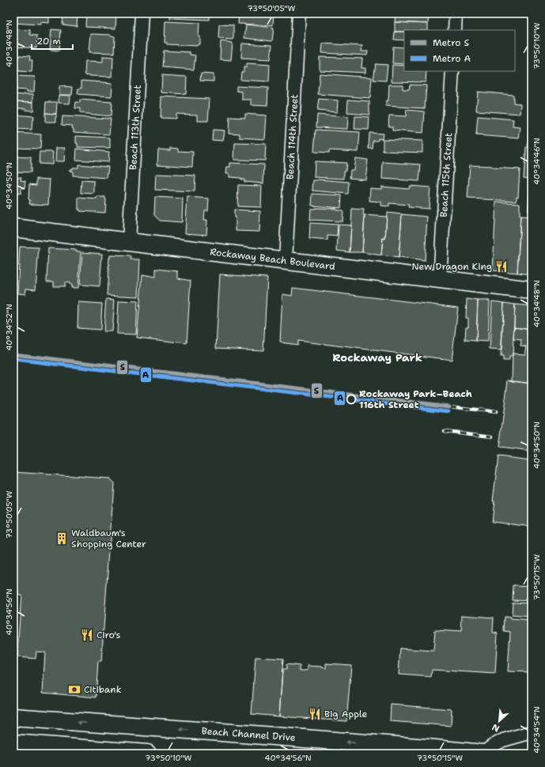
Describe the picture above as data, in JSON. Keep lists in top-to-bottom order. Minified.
{"streets":{"main road":["Rockaway Beach Boulevard","Beach Channel Drive"],"street":["Beach 113th Street","Beach 114th Street","Beach 115th Street"]},"crossings":[["Beach 113th Street","Rockaway Beach Boulevard"],["Beach 114th Street","Rockaway Beach Boulevard"],["Beach 115th Street","Rockaway Beach Boulevard"]],"one_way":["Beach Channel Drive"],"districts":["Rockaway Park"],"places":{"restaurant":["New Dragon King","Ciro's","Big Apple"],"other":["Rockaway Park–Beach 116th Street"],"building":["Waldbaum's Shopping Center"],"bank":["Citibank"]},"lines":["metro line S","metro line A"],"legend":["Metro S","Metro A"],"scale_bar":"20 m","north":"bottom left","coordinates":["73°50'05\"W","40°34'48\"N","73°50'10\"W","40°34'46\"N","40°34'50\"N","40°34'52\"N","73°50'15\"W","40°34'56\"N","40°34'54\"N"]}
